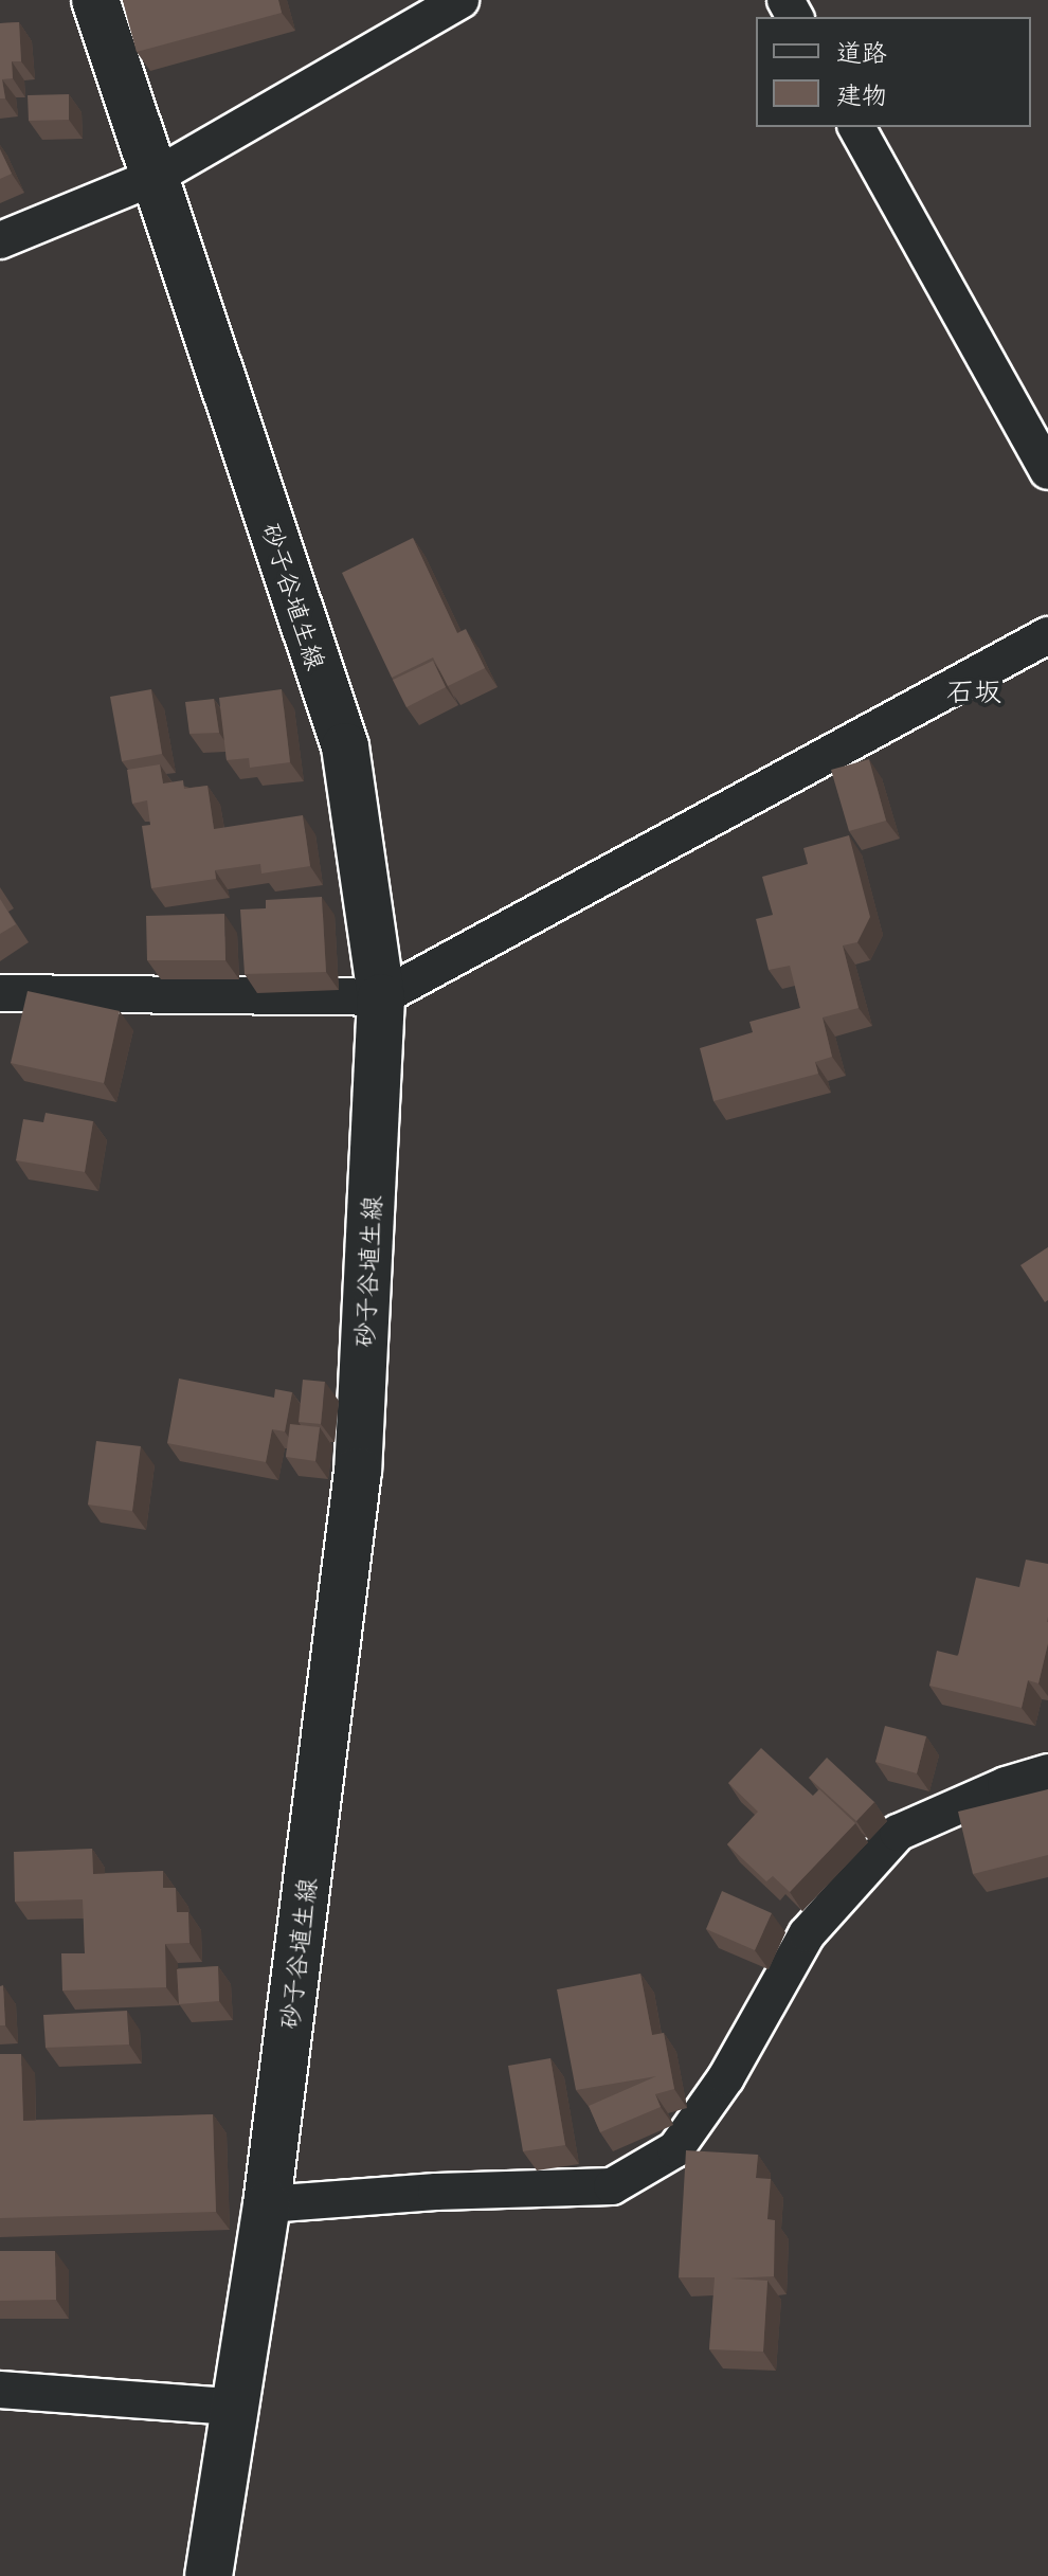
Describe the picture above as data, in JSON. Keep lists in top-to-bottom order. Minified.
{"streets":{"main road":["砂子谷埴生線"]},"districts":["石坂"],"legend":["道路","建物"]}
